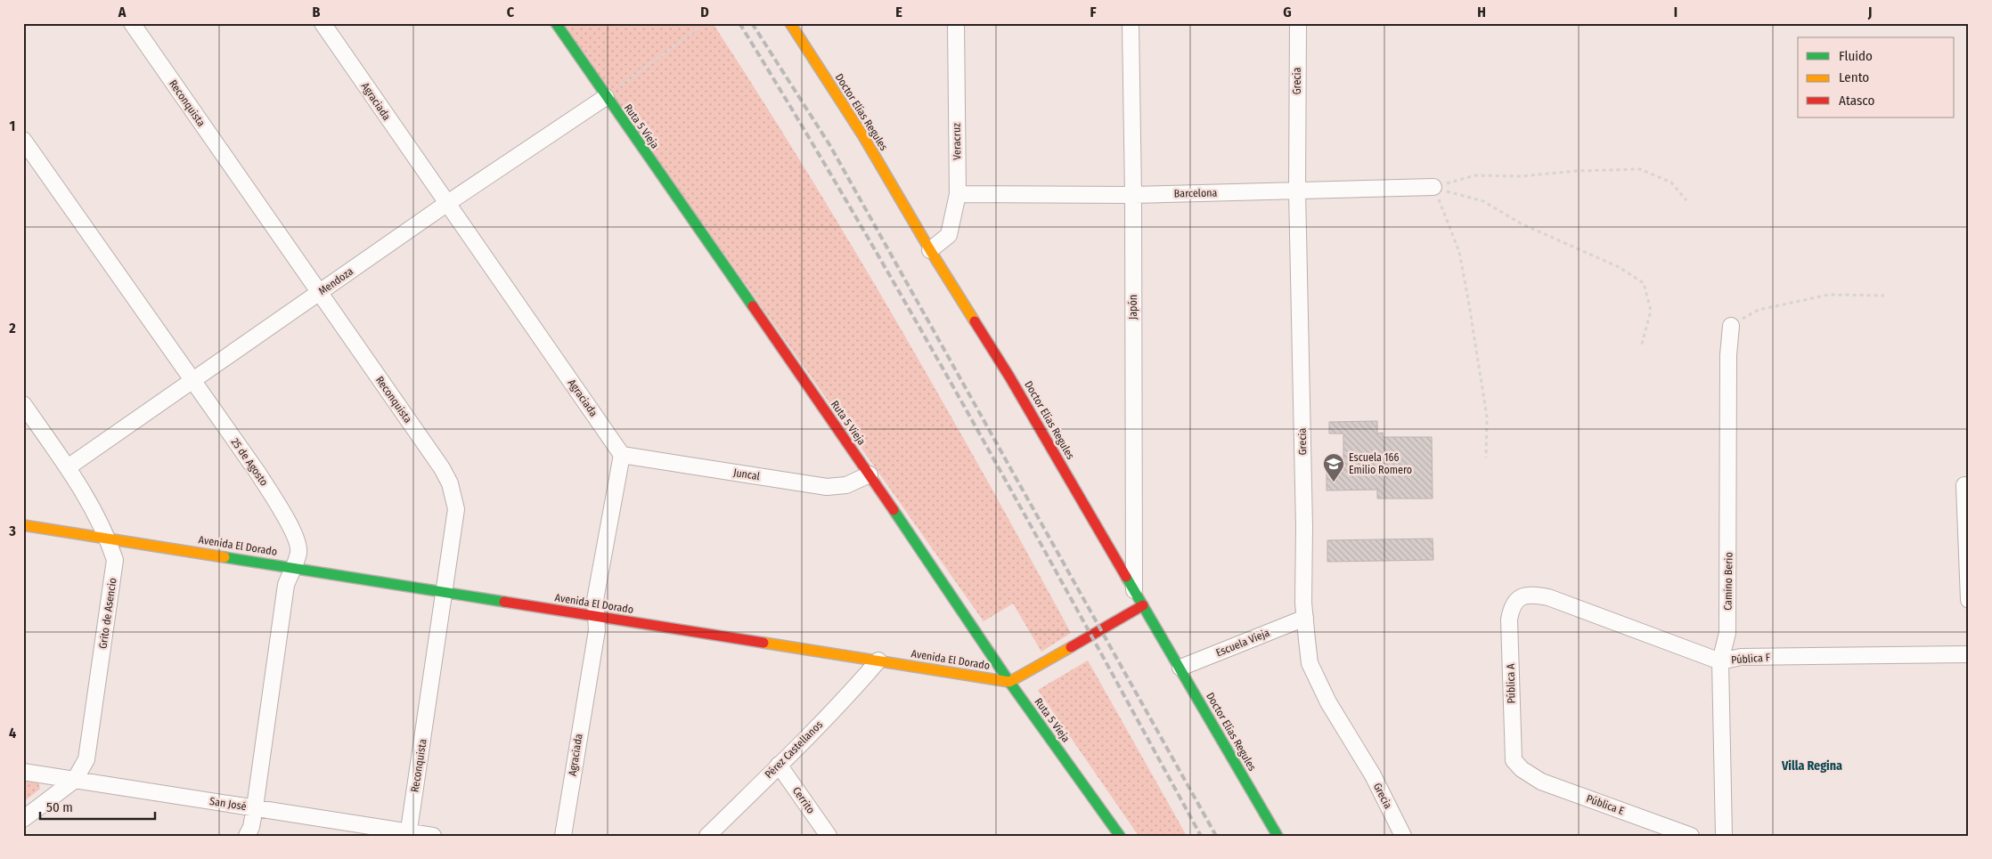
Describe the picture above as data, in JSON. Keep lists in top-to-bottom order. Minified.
{"streets":{"street":["Grecia","Agraciada","Reconquista","Doctor Elías Regules","Ruta 5 Vieja","Veracruz","Barcelona","Mendoza","Japón","25 de Agosto","Juncal","Avenida El Dorado","Camino Berio","Grito de Asencio","Escuela Vieja","Pública F","Pública A","Pérez Castellanos","Cerrito","San José","Pública E"]},"crossings":[["Grecia","Barcelona"],["Grecia","Escuela Vieja"],["Agraciada","Mendoza"],["Agraciada","Juncal"],["Agraciada","Avenida El Dorado"],["Reconquista","Mendoza"],["Reconquista","Avenida El Dorado"],["Reconquista","San José"],["Doctor Elías Regules","Veracruz"],["Doctor Elías Regules","Japón"],["Doctor Elías Regules","Escuela Vieja"],["Ruta 5 Vieja","Mendoza"],["Ruta 5 Vieja","Juncal"],["Ruta 5 Vieja","Avenida El Dorado"],["Veracruz","Barcelona"],["Barcelona","Japón"],["Mendoza","25 de Agosto"],["Mendoza","Grito de Asencio"],["25 de Agosto","Avenida El Dorado"],["25 de Agosto","San José"],["Avenida El Dorado","Grito de Asencio"],["Avenida El Dorado","Pérez Castellanos"],["Camino Berio","Pública F"],["Grito de Asencio","San José"],["Pública F","Pública A"],["Pública A","Pública E"],["Pérez Castellanos","Cerrito"]],"districts":["Villa Regina"],"places":{"school or university":["Escuela 166 Emilio Romero"]},"legend":["Fluido","Lento","Atasco"],"scale_bar":"50 m","grid":{"columns":["A","B","C","D","E","F","G","H","I","J"],"rows":["1","2","3","4"]}}
